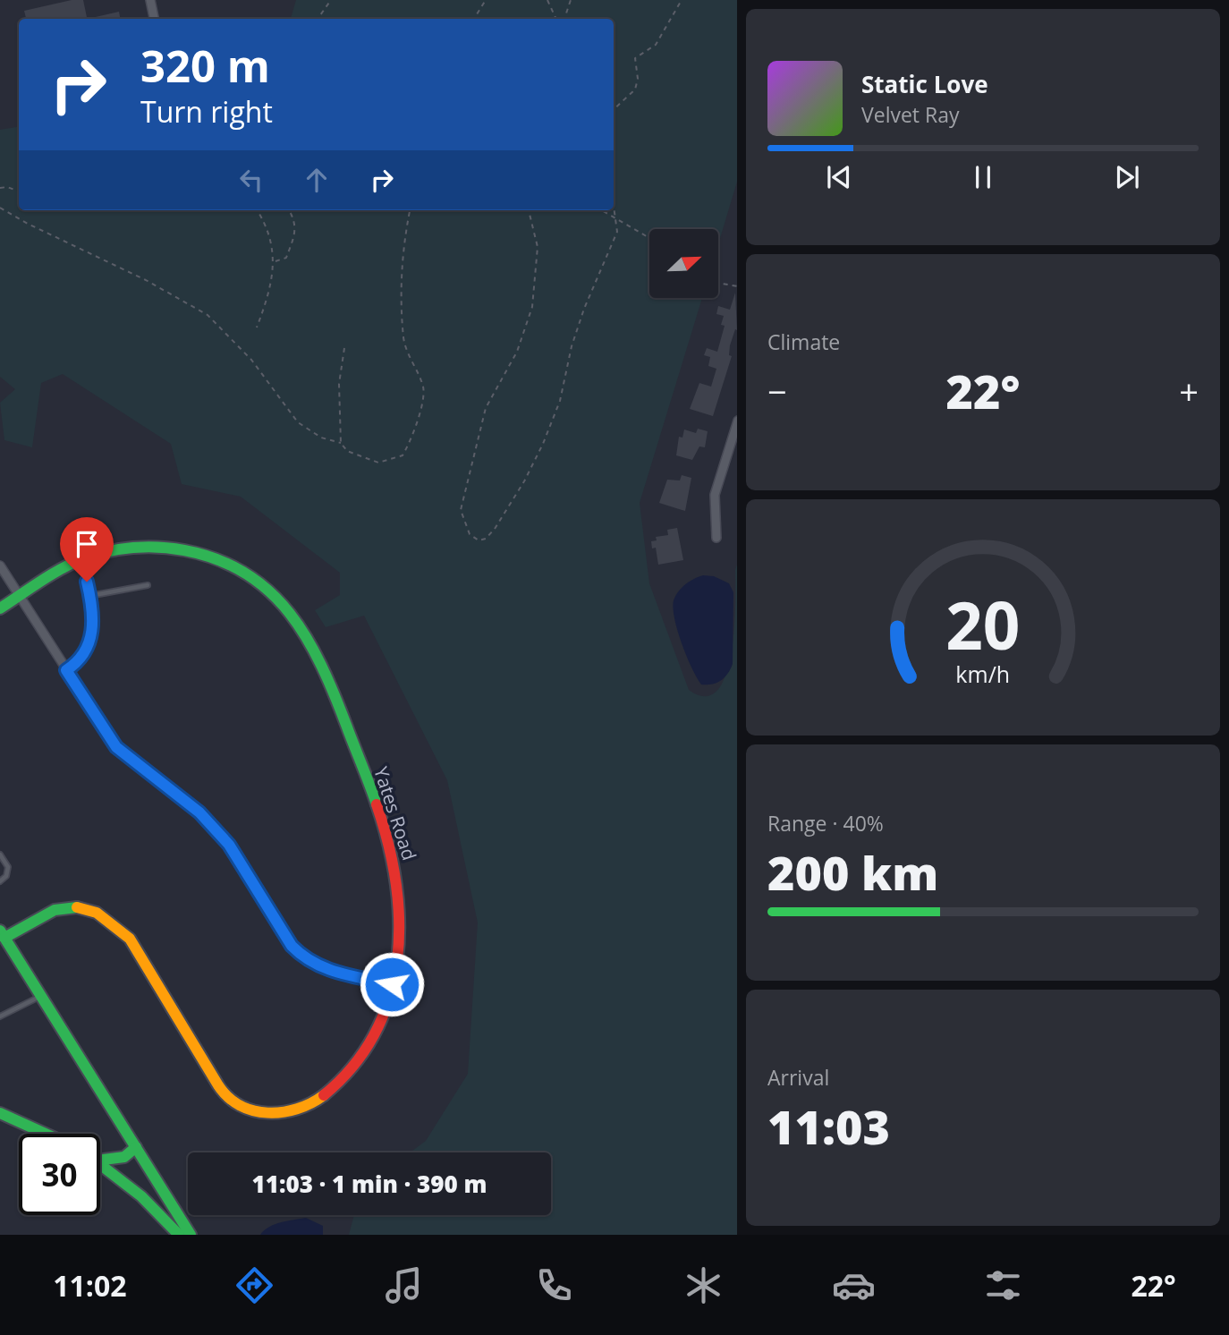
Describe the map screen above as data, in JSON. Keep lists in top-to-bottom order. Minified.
{"streets":{"main road":["Yates Road"]},"north":"top right","page":{"turn":["320 m","Turn right"],"song":["Static Love","Velvet Ray"],"tile":["Climate",["Range · 40%","200 km"],["Arrival","11:03"]],"heat":["−","22°","+"],"limit":"30","trip":"11:03 · 1 min · 390 m","tabs":["11:02","22°"],"gauge":["20","km/h"]}}
